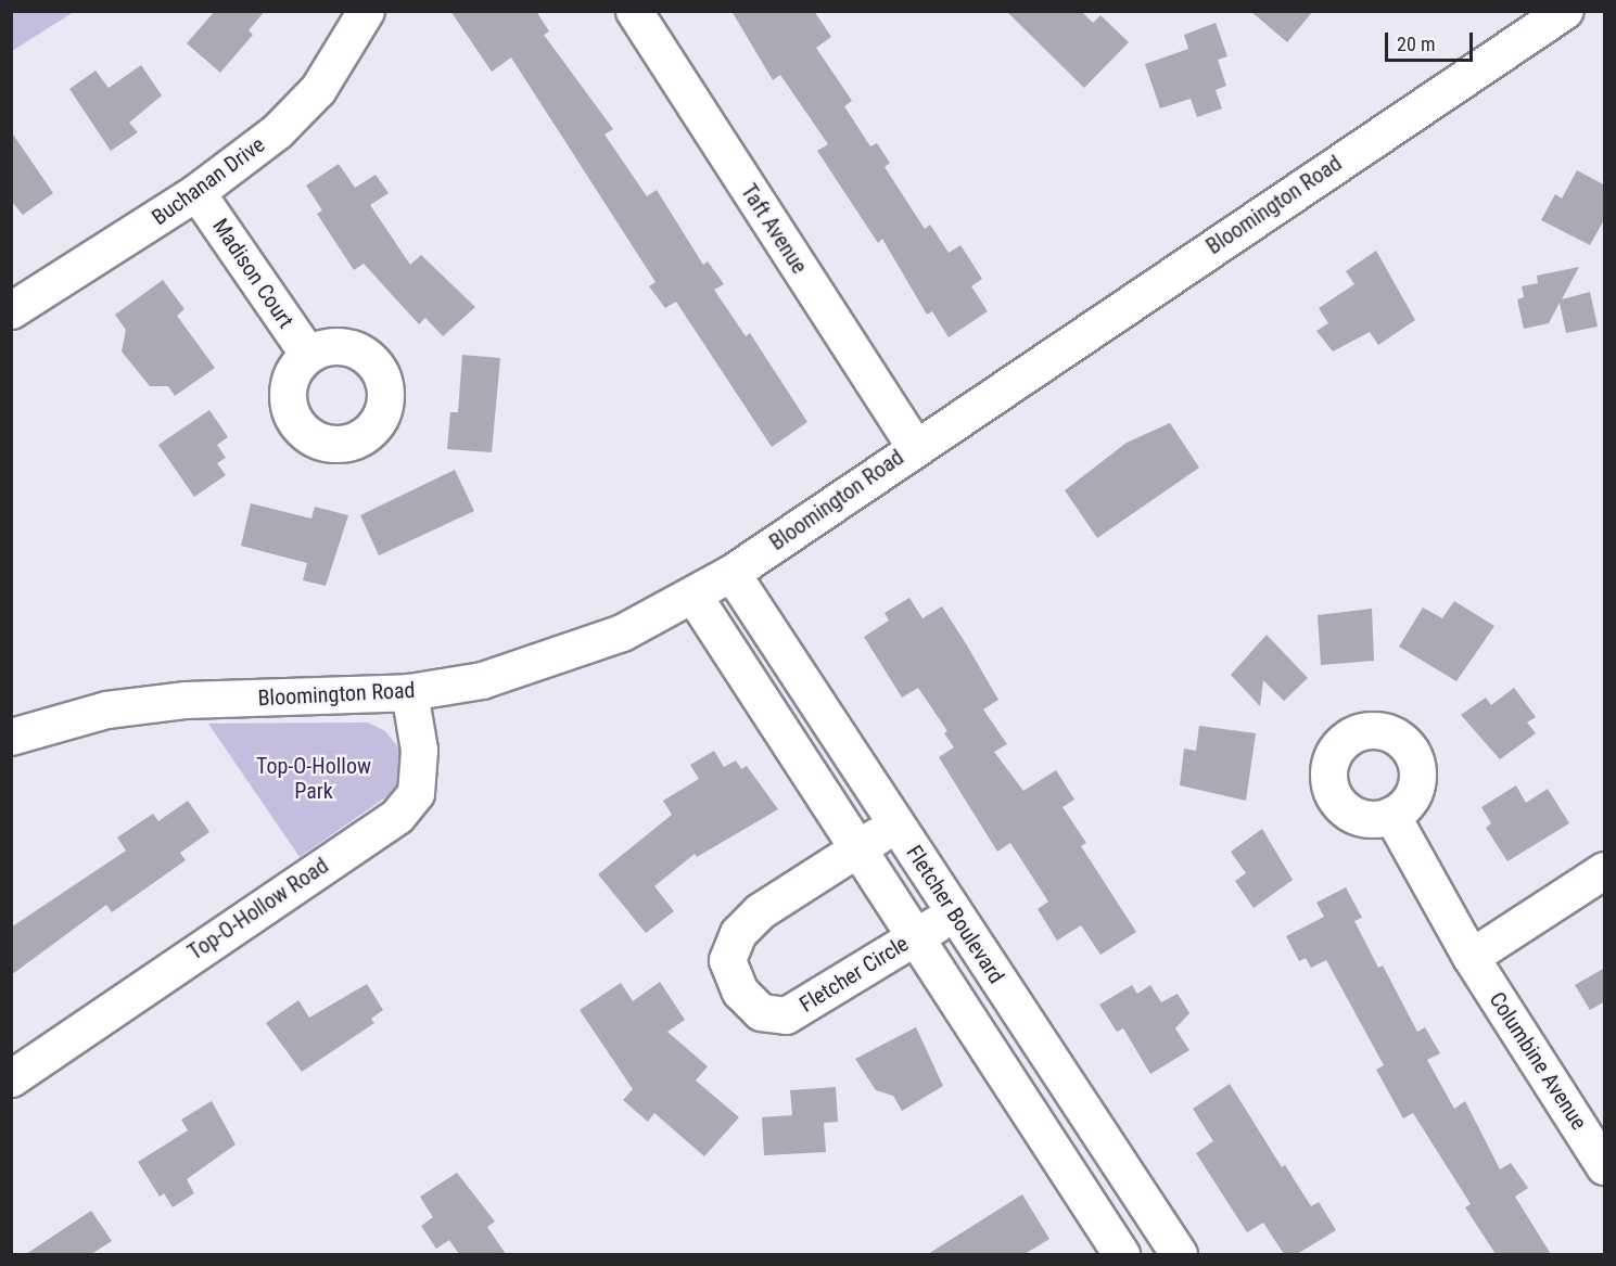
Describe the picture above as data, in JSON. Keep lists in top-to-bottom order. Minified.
{"streets":{"street":["Buchanan Drive","Bloomington Road","Taft Avenue","Madison Court","Top-O-Hollow Road","Fletcher Boulevard","Fletcher Circle","Columbine Avenue"]},"crossings":[["Buchanan Drive","Madison Court"],["Bloomington Road","Taft Avenue"],["Bloomington Road","Top-O-Hollow Road"],["Bloomington Road","Fletcher Boulevard"],["Fletcher Boulevard","Fletcher Circle"]],"parks":["Top-O-Hollow Park"],"scale_bar":"20 m"}
